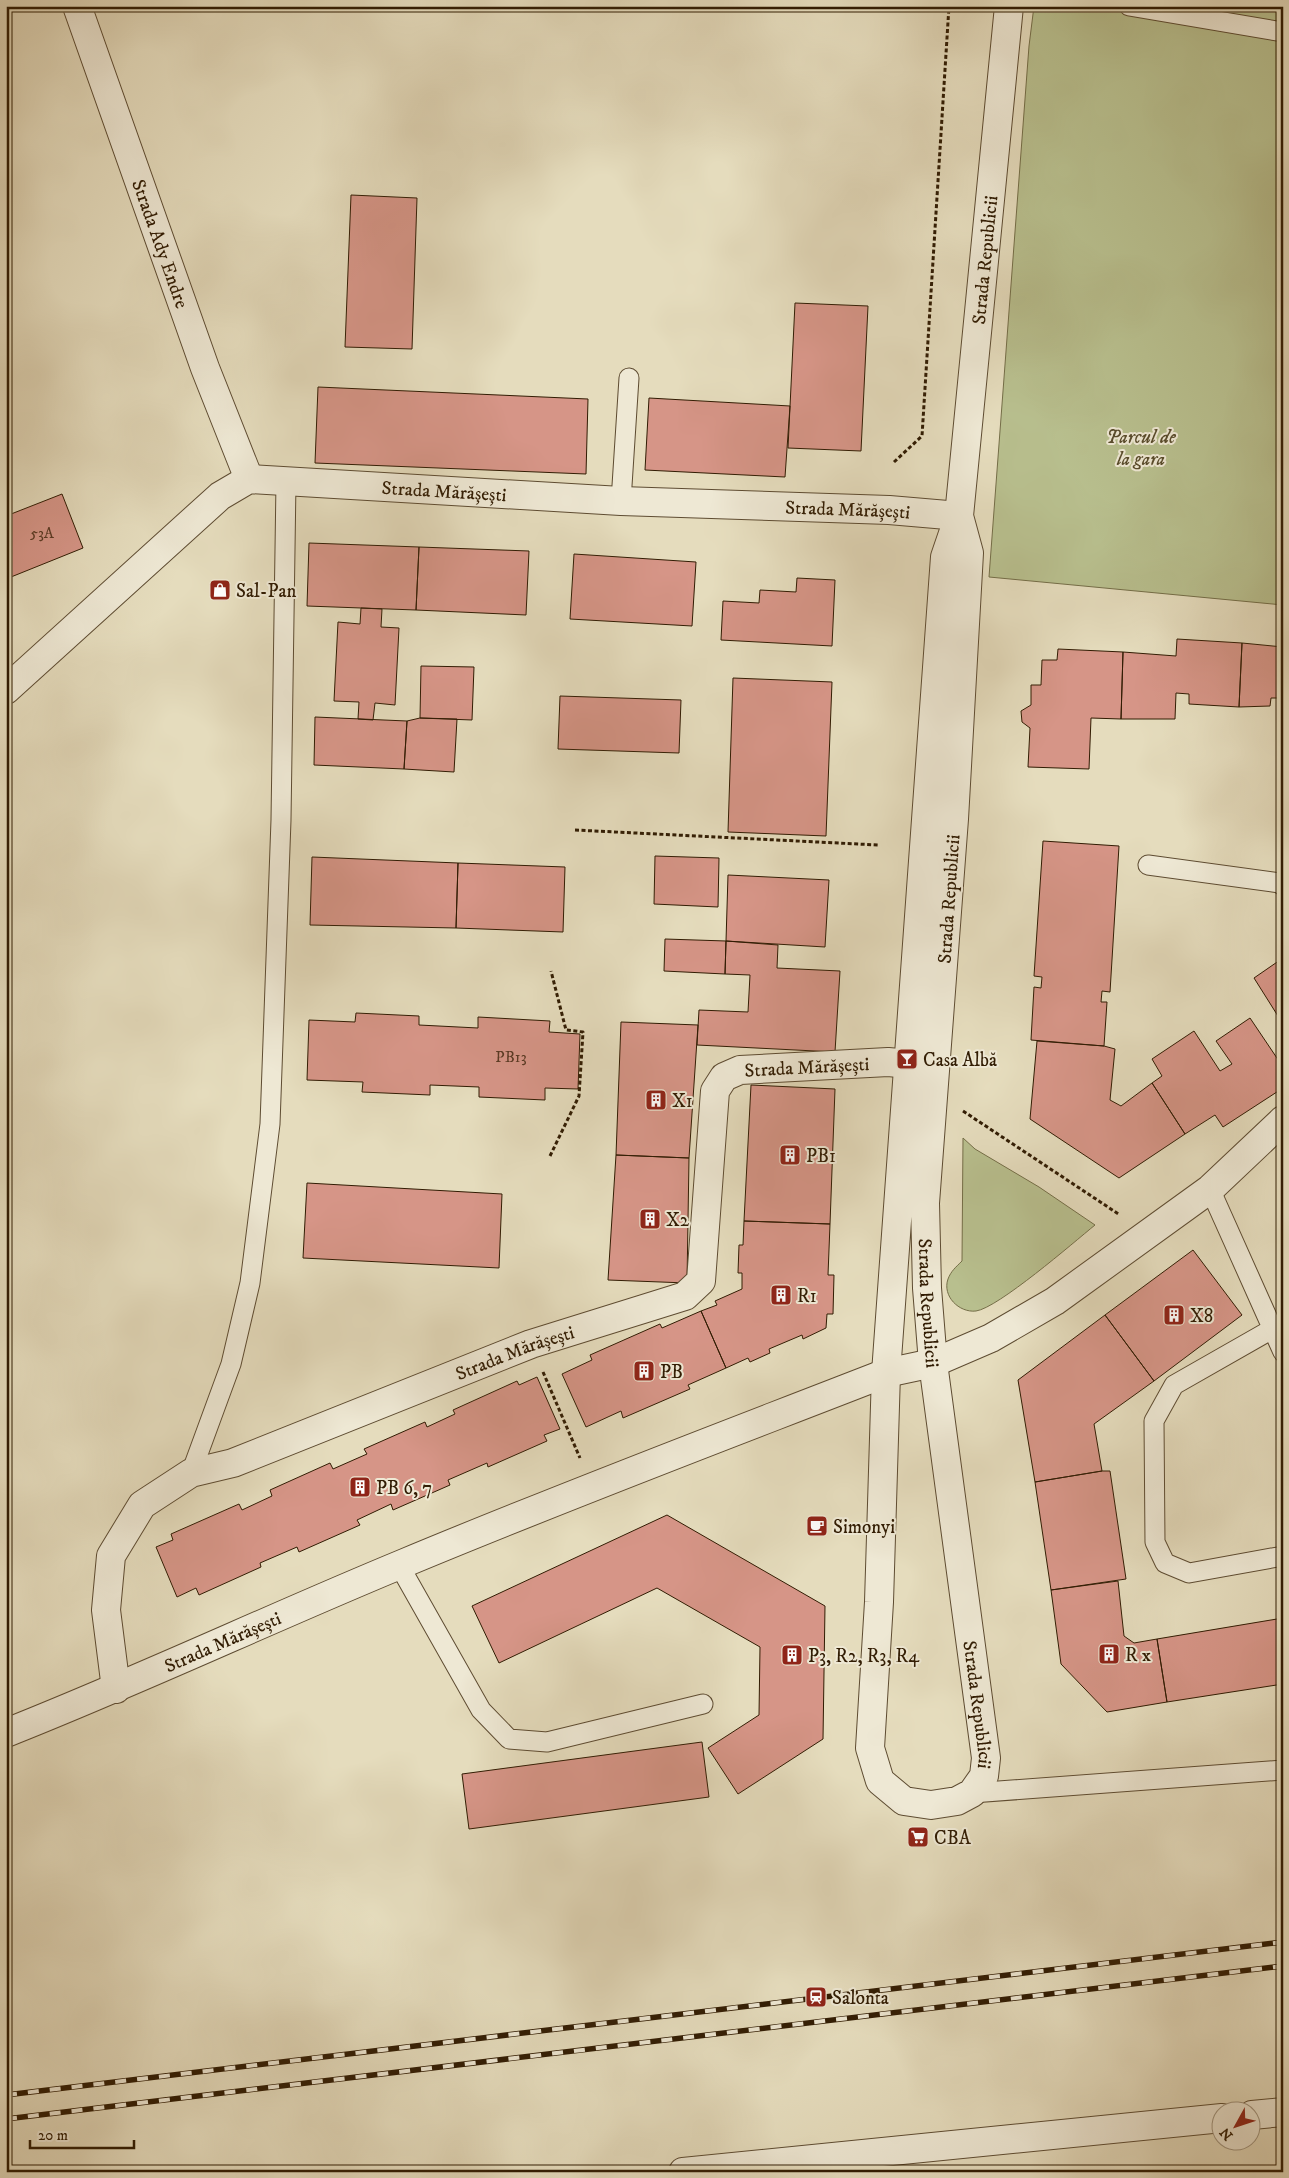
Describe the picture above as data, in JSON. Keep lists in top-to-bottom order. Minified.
{"streets":{"street":["Strada Ady Endre","Strada Republicii","Strada Mărășești"]},"crossings":[["Strada Ady Endre","Strada Mărășești"],["Strada Republicii","Strada Mărășești"]],"parks":["Parcul de la gara"],"places":{"shop":["Sal-Pan"],"bar":["Casa Albă"],"building":["X1","PB1","X2","R1","X8","PB","PB 6, 7","R x","P3, R2, R3, R4"],"cafe":["Simonyi"],"supermarket":["CBA"],"station":["Salonta"]},"house_numbers":["53A","PB13"],"scale_bar":"20 m","north":"bottom left"}
